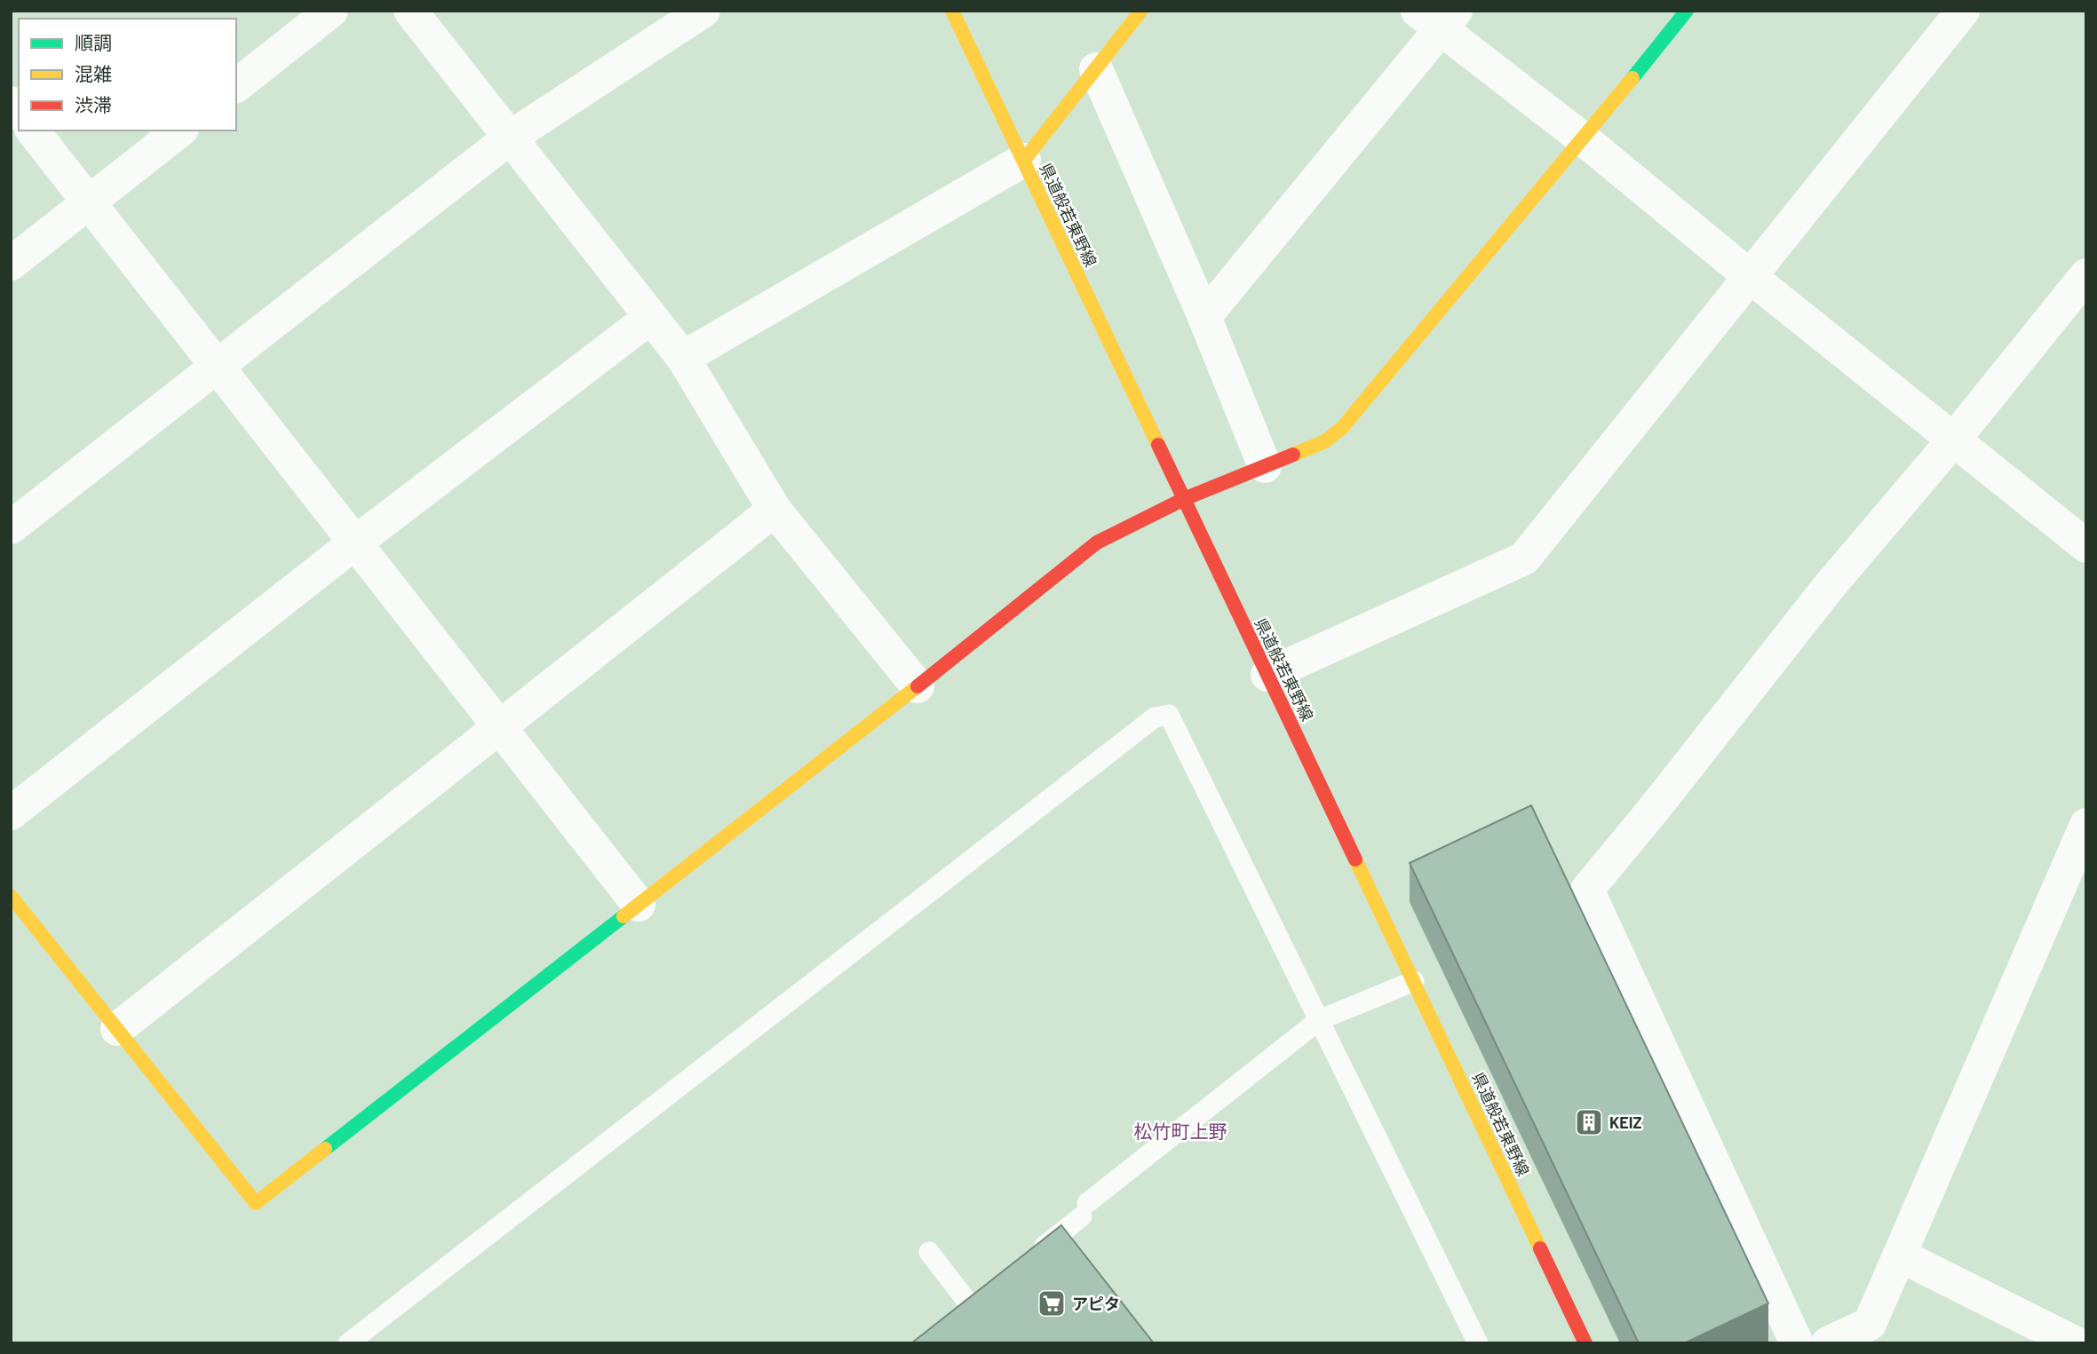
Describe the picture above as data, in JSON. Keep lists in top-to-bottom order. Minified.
{"streets":{"street":["県道般若東野線"]},"districts":["松竹町上野"],"places":{"building":["KEIZ"],"supermarket":["アピタ"]},"legend":["順調","混雑","渋滞"]}
